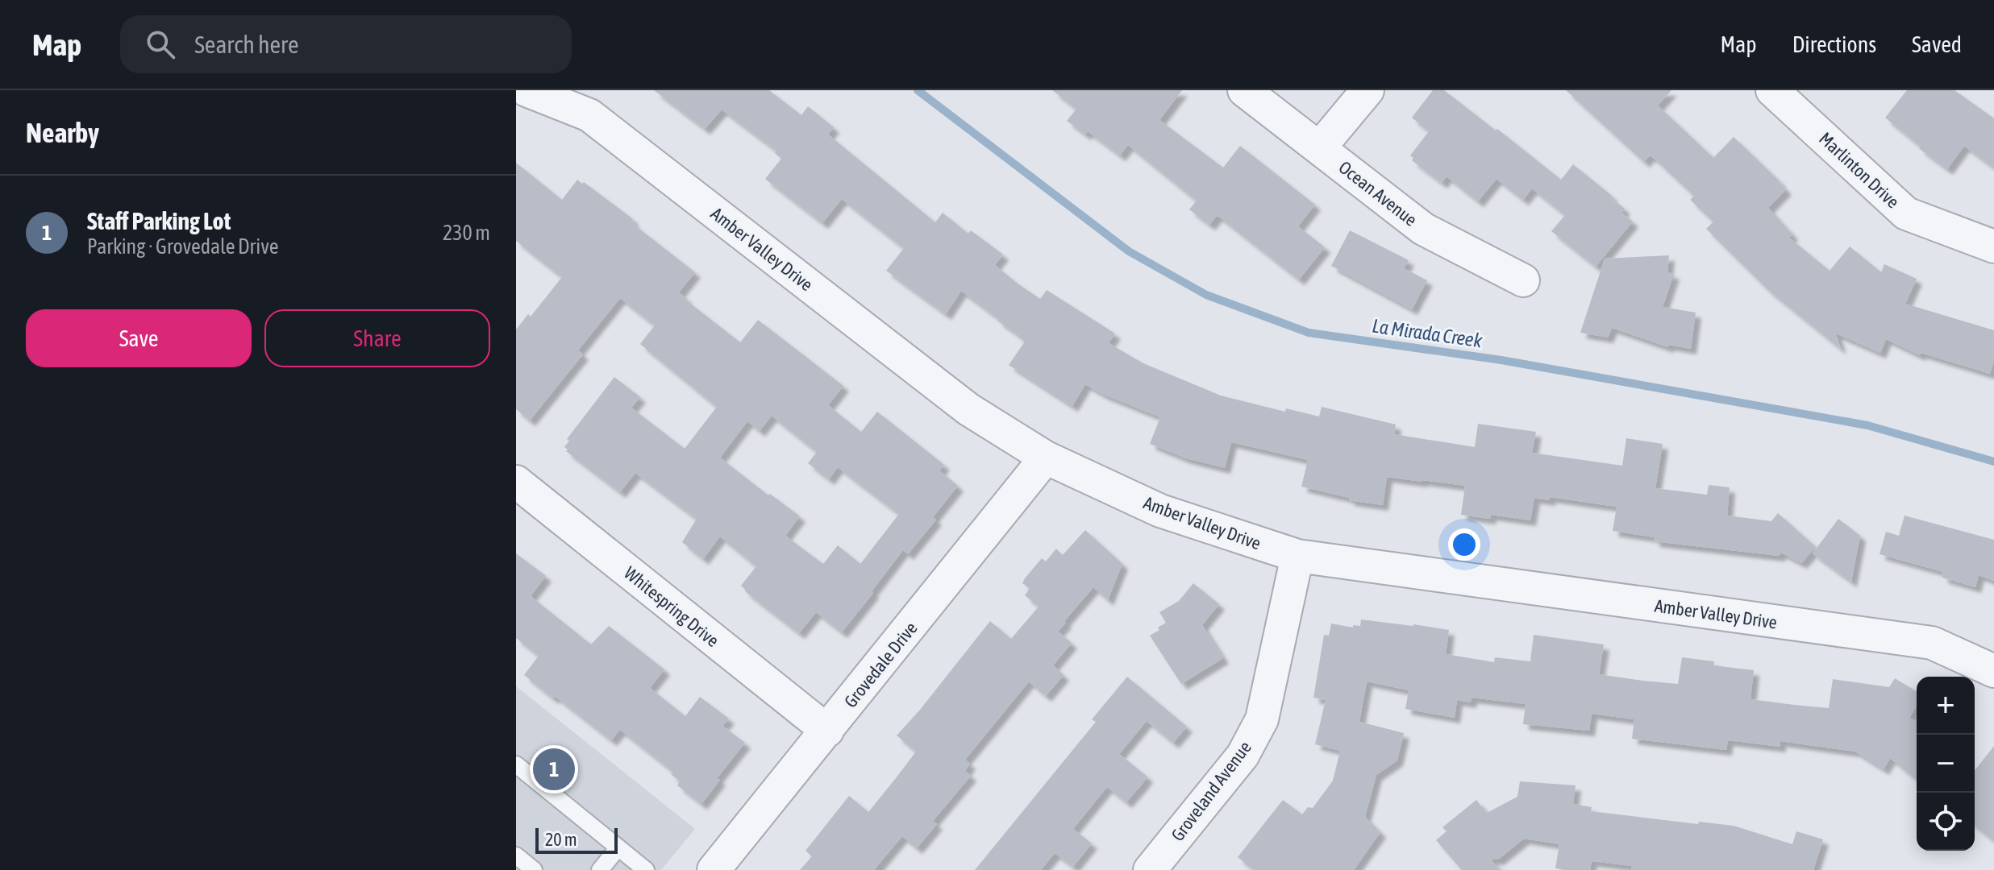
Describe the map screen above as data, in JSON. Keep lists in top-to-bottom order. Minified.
{"streets":{"street":["Marlinton Drive","Ocean Avenue","Amber Valley Drive","Whitespring Drive","Grovedale Drive","Groveland Avenue"]},"crossings":[["Amber Valley Drive","Grovedale Drive"],["Amber Valley Drive","Groveland Avenue"],["Whitespring Drive","Grovedale Drive"]],"water":["La Mirada Creek"],"scale_bar":"20 m","page":{"header":"Map","search":"Search here","nav":["Map","Directions","Saved"],"heading":"Nearby","list":[{"mark":"1","name":"Staff Parking Lot","note":"Parking · Grovedale Drive","value":"230 m"}],"buttons":["Save","Share"],"map_buttons":["+","−"],"pins":"1","scale":"20 m"}}
